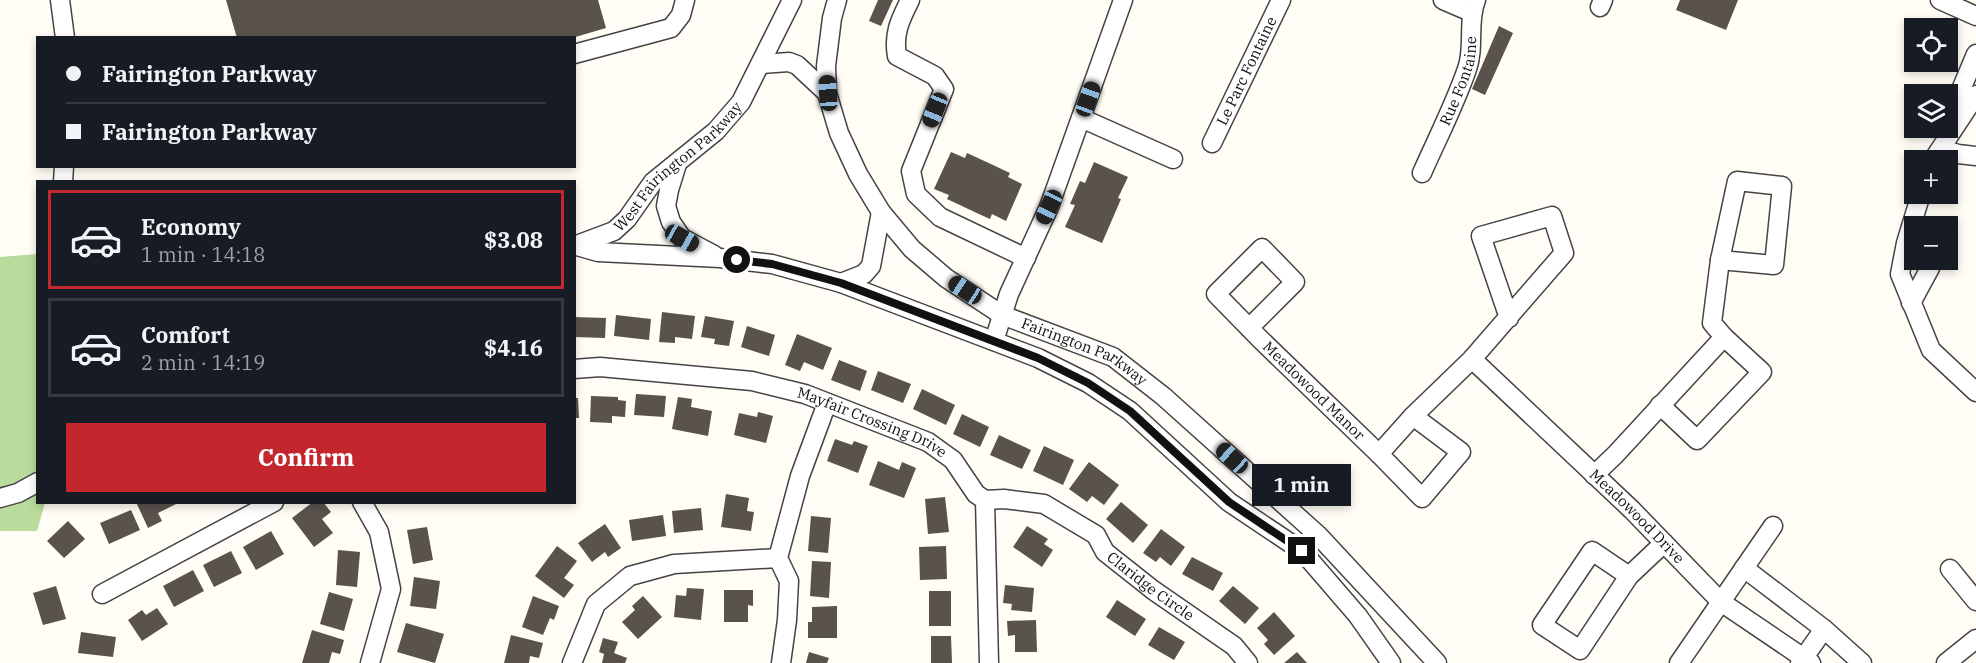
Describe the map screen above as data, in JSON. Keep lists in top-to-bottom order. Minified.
{"streets":{"street":["Le Parc Fontaine","Rue Fontaine","West Fairington Parkway","Fairington Parkway","Meadowood Manor","Mayfair Crossing Drive","Meadowood Drive","Claridge Circle"]},"crossings":[["West Fairington Parkway","Fairington Parkway"],["Mayfair Crossing Drive","Claridge Circle"]],"page":{"map_buttons":["+","−"],"banner":["Fairington Parkway","Fairington Parkway"],"list":[{"name":"Economy","note":"1 min · 14:18","value":"$3.08"},{"name":"Comfort","note":"2 min · 14:19","value":"$4.16"}],"buttons":"Confirm","bubble":"1 min"}}
